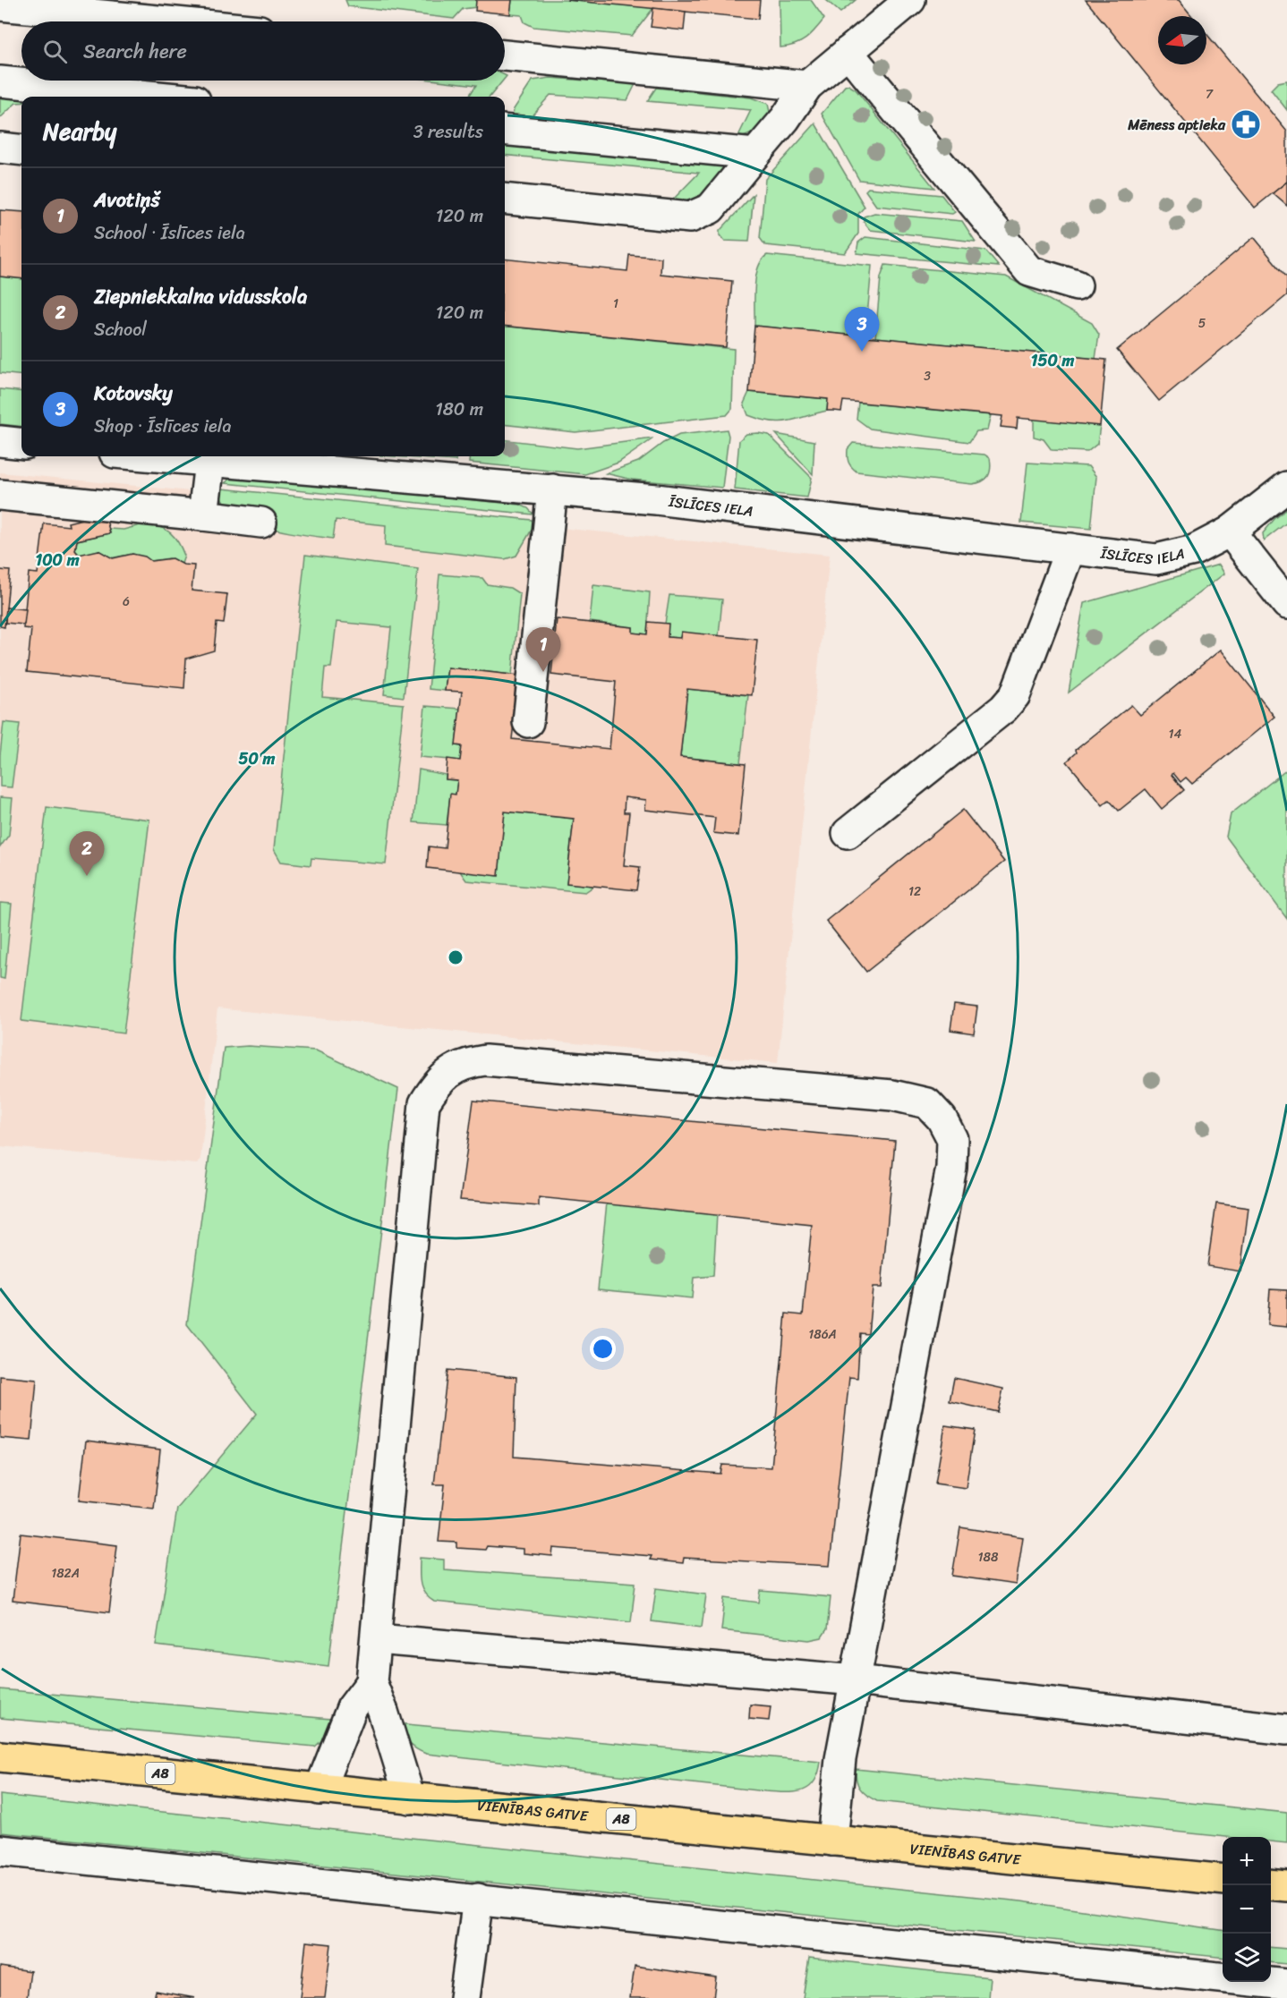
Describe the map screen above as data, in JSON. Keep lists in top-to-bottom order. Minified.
{"streets":{"highway":["A8","VIENĪBAS GATVE"],"street":["ĪSLĪCES IELA"]},"places":{"pharmacy":["Mēness aptieka"]},"house_numbers":["7","1","5","3","6","14","12","186A","188","182A"],"north":"left","page":{"search":"Search here","heading":["Nearby","3 results"],"list":[{"mark":"1","name":"Avotiņš","note":"School · Īslīces iela","value":"120 m"},{"mark":"2","name":"Ziepniekkalna vidusskola","note":"School","value":"120 m"},{"mark":"3","name":"Kotovsky","note":"Shop · Īslīces iela","value":"180 m"}],"pins":["3","1","2"],"map_buttons":["+","−"]},"rings":["150 m","100 m","50 m"]}
